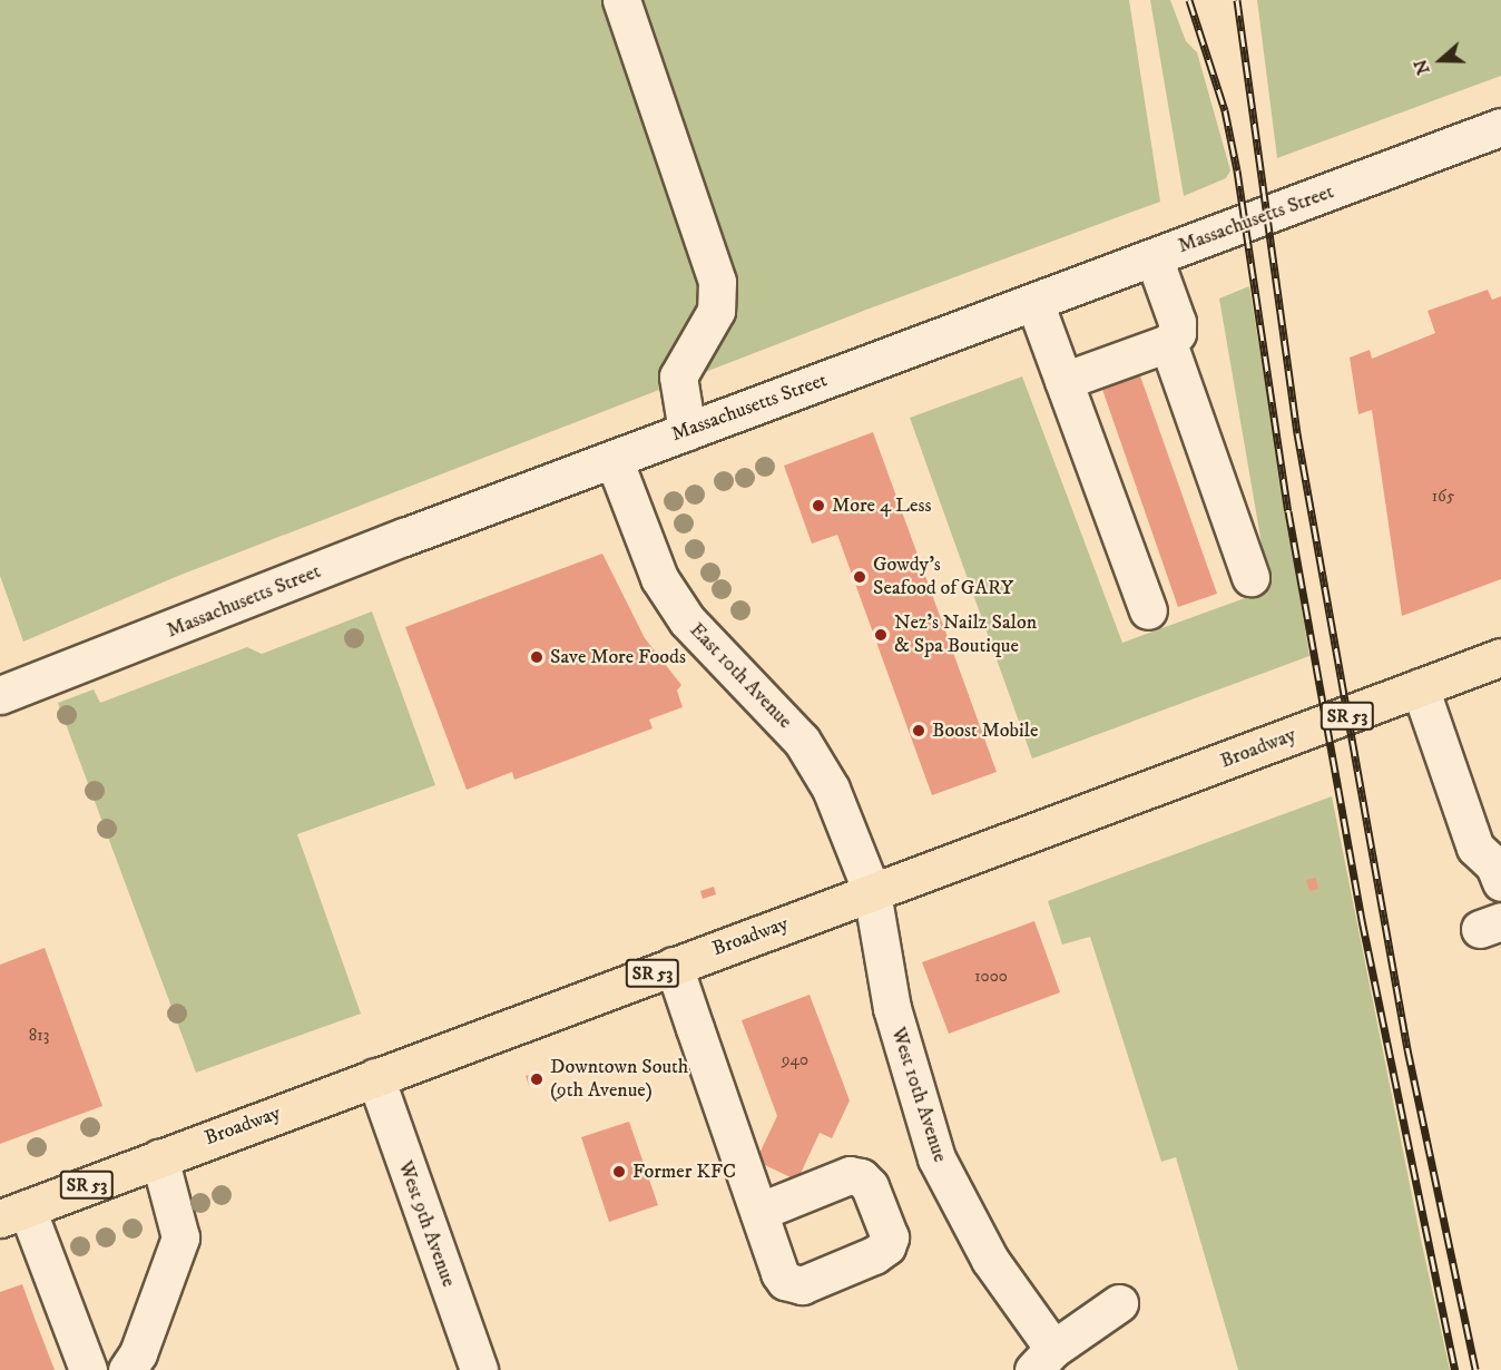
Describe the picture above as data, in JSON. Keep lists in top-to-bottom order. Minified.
{"streets":{"main road":["SR 53","Broadway"],"street":["Massachusetts Street","East 10th Avenue","West 10th Avenue","West 9th Avenue"]},"crossings":[["Massachusetts Street","East 10th Avenue"],["East 10th Avenue","Broadway"],["East 10th Avenue","West 10th Avenue"],["Broadway","West 10th Avenue"],["Broadway","West 9th Avenue"]],"places":["More 4 Less","Gowdy's Seafood of GARY","Nez's Nailz Salon & Spa Boutique","Save More Foods","Boost Mobile","Downtown South (9th Avenue)","Former KFC"],"house_numbers":["165","1000","813","940"],"north":"left"}
